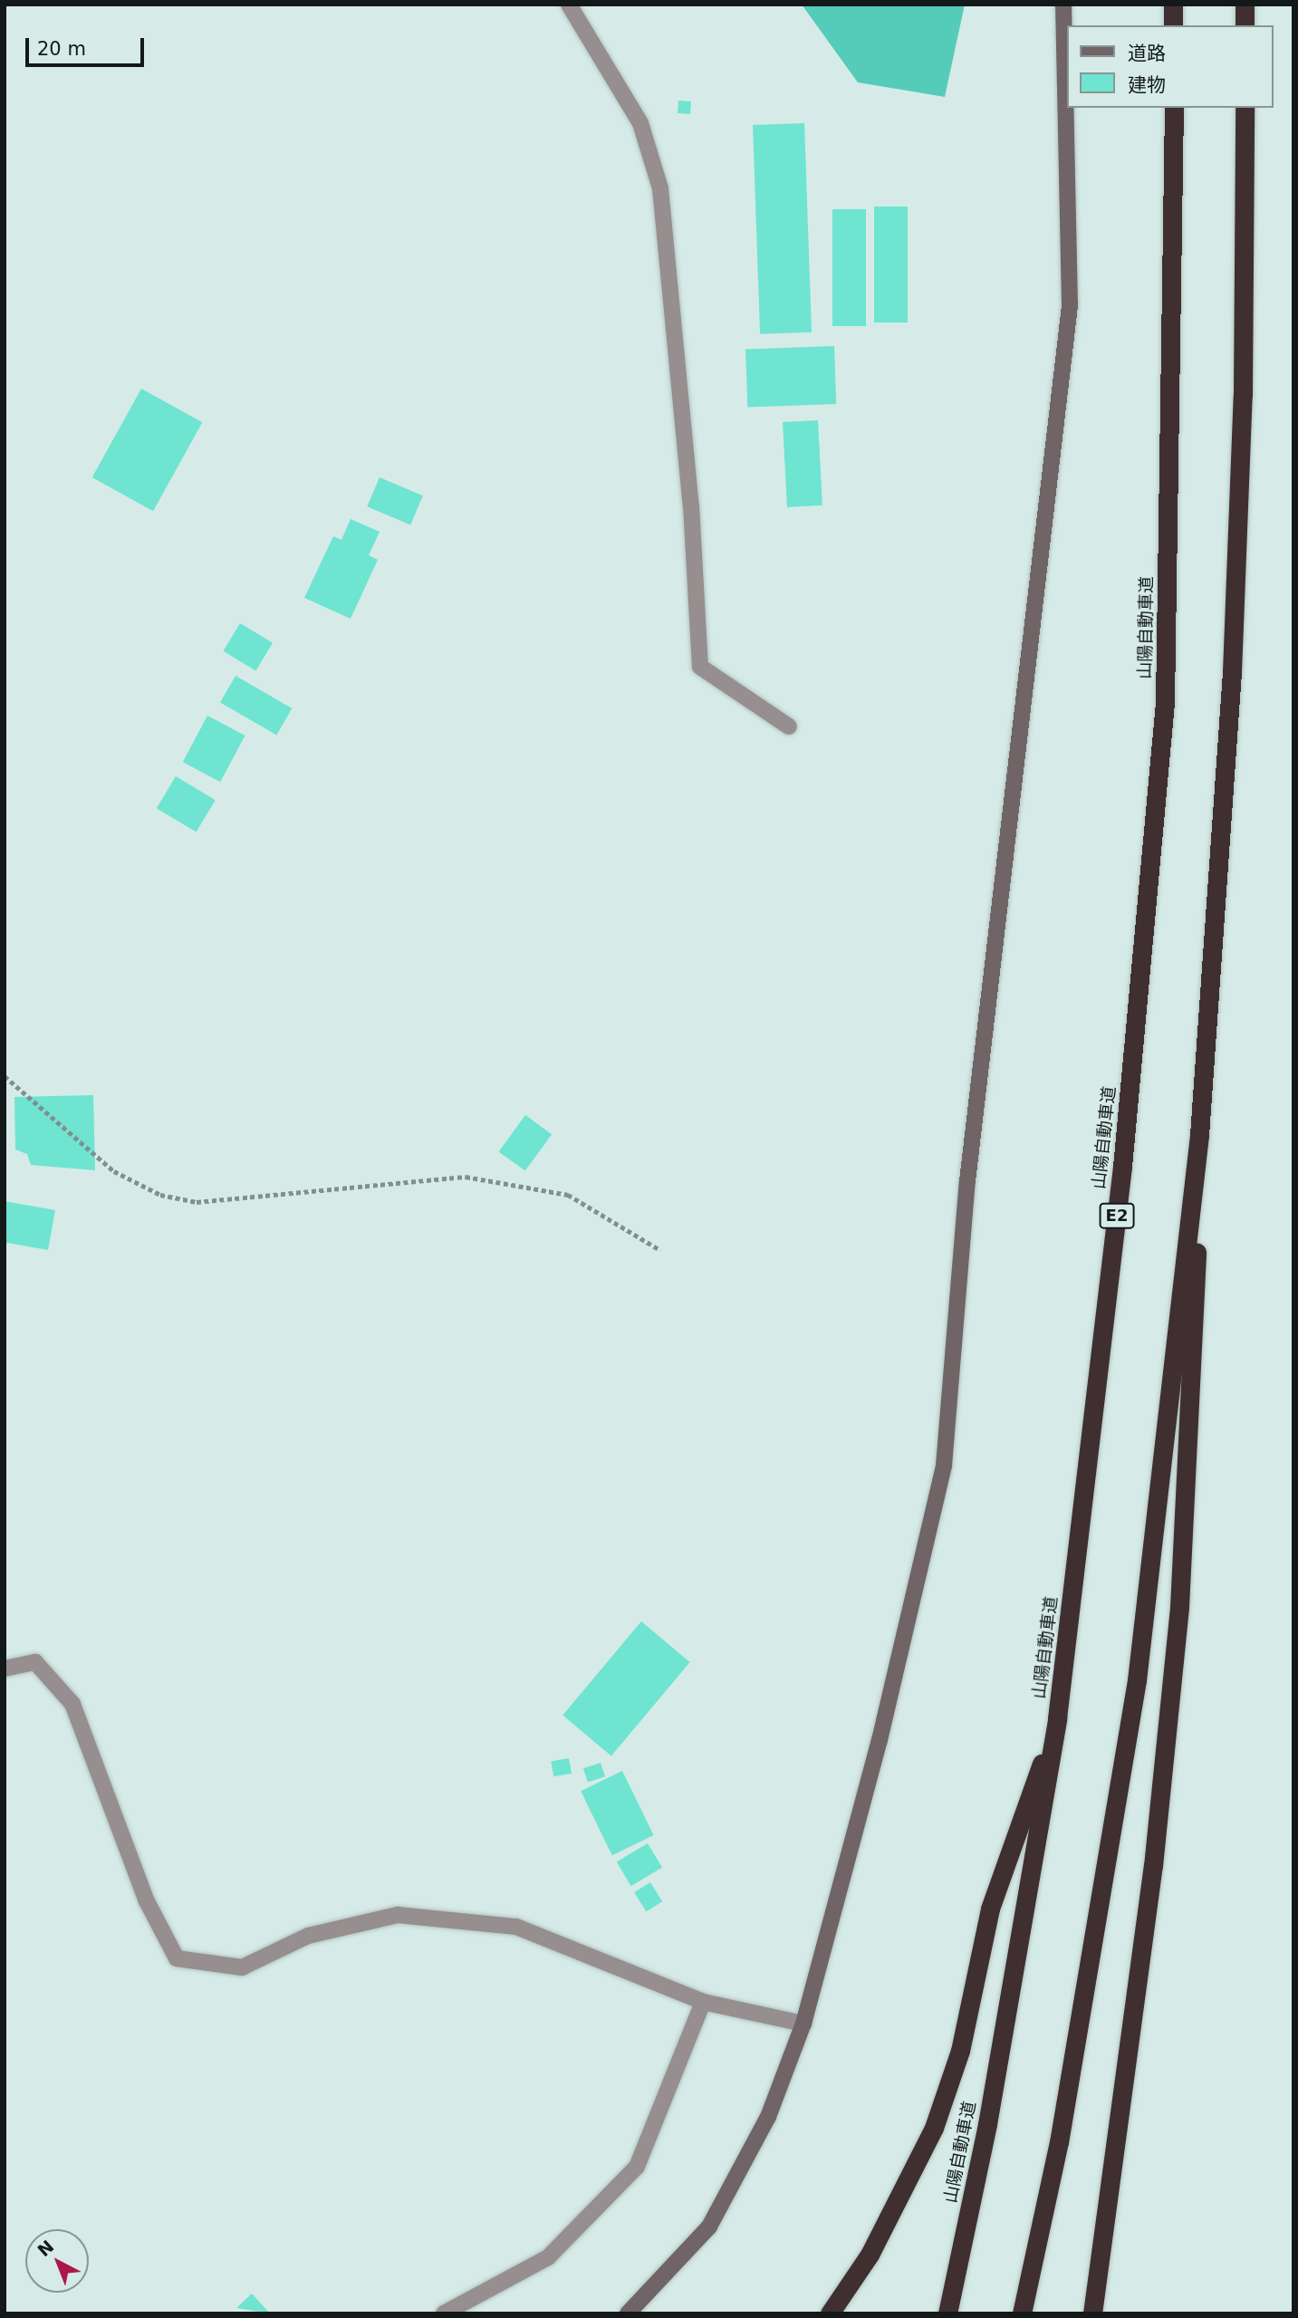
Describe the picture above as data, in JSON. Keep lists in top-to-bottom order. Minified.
{"streets":{"highway":["山陽自動車道","E2"]},"legend":["道路","建物"],"scale_bar":"20 m","north":"top left"}
